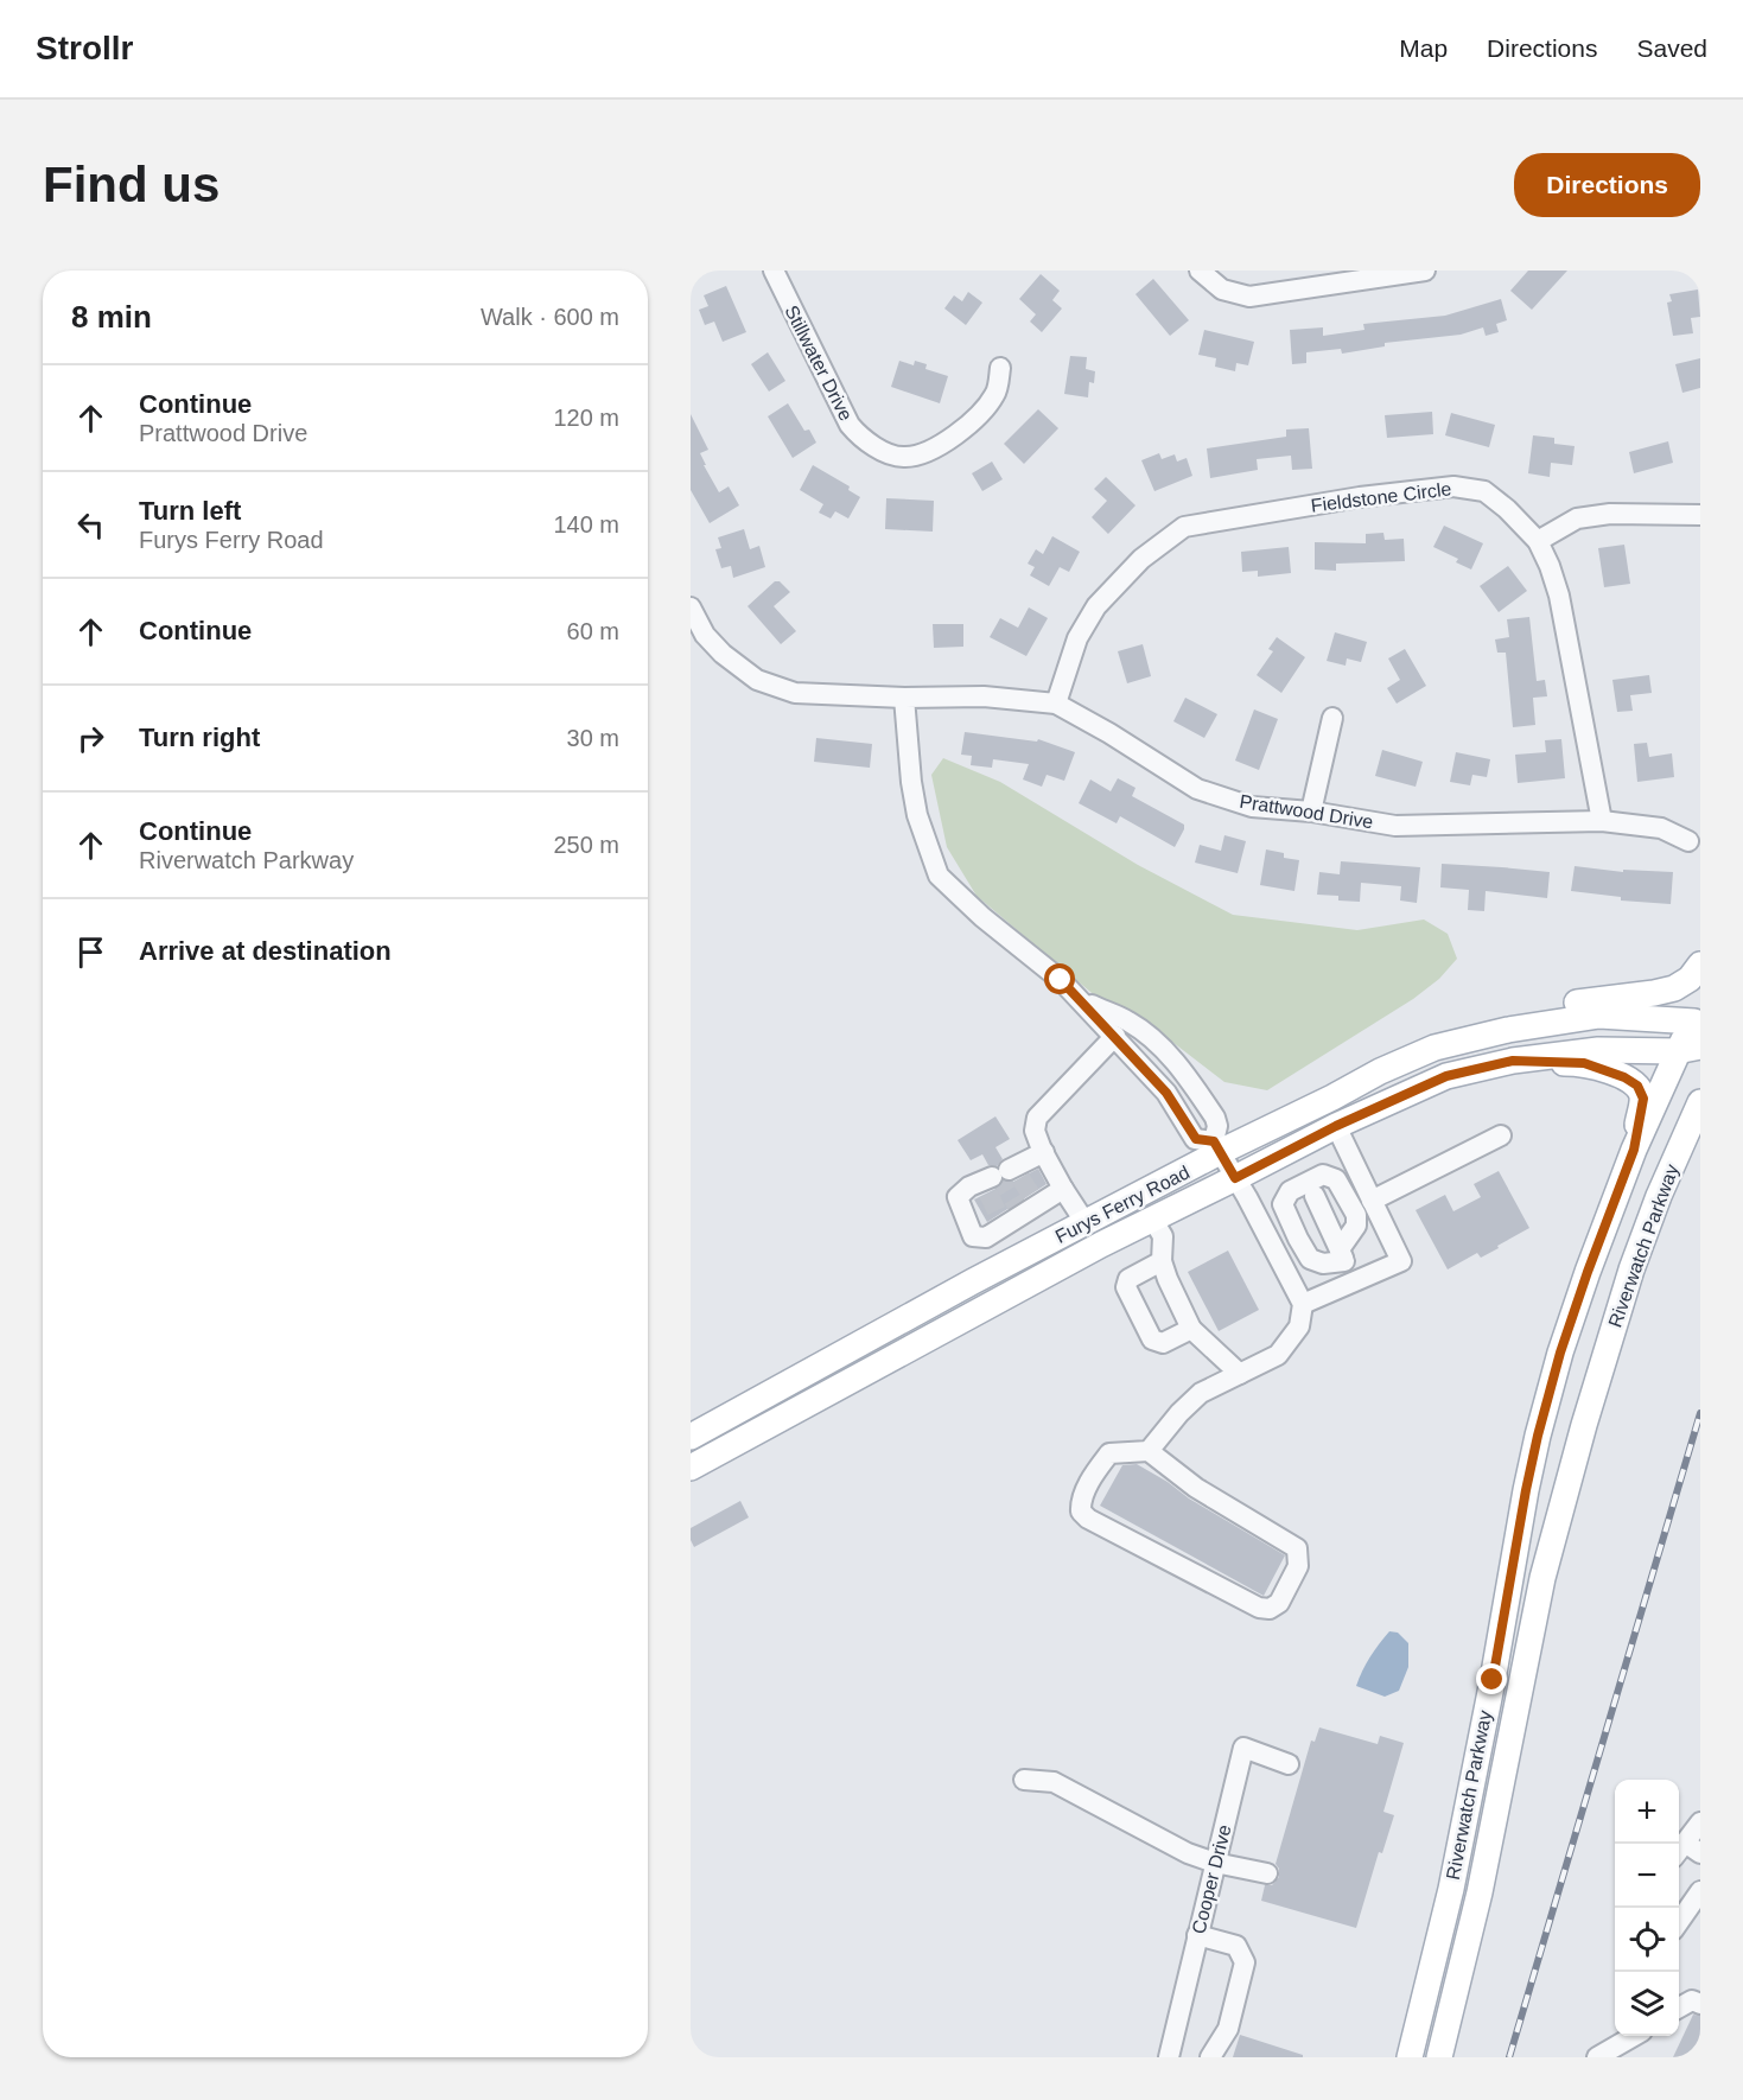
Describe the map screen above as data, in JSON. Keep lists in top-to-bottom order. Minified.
{"streets":{"main road":["Furys Ferry Road","Riverwatch Parkway"],"street":["Stillwater Drive","Fieldstone Circle","Prattwood Drive","Cooper Drive"]},"crossings":[["Fieldstone Circle","Prattwood Drive"],["Furys Ferry Road","Riverwatch Parkway"]],"page":{"header":"Strollr","nav":["Map","Directions","Saved"],"buttons":"Directions","title":"Find us","heading":["8 min","Walk · 600 m"],"list":[["Continue","Prattwood Drive","120 m"],["Turn left","Furys Ferry Road","140 m"],["Continue","60 m"],["Turn right","30 m"],["Continue","Riverwatch Parkway","250 m"],"Arrive at destination"],"map_buttons":["+","−"]}}
